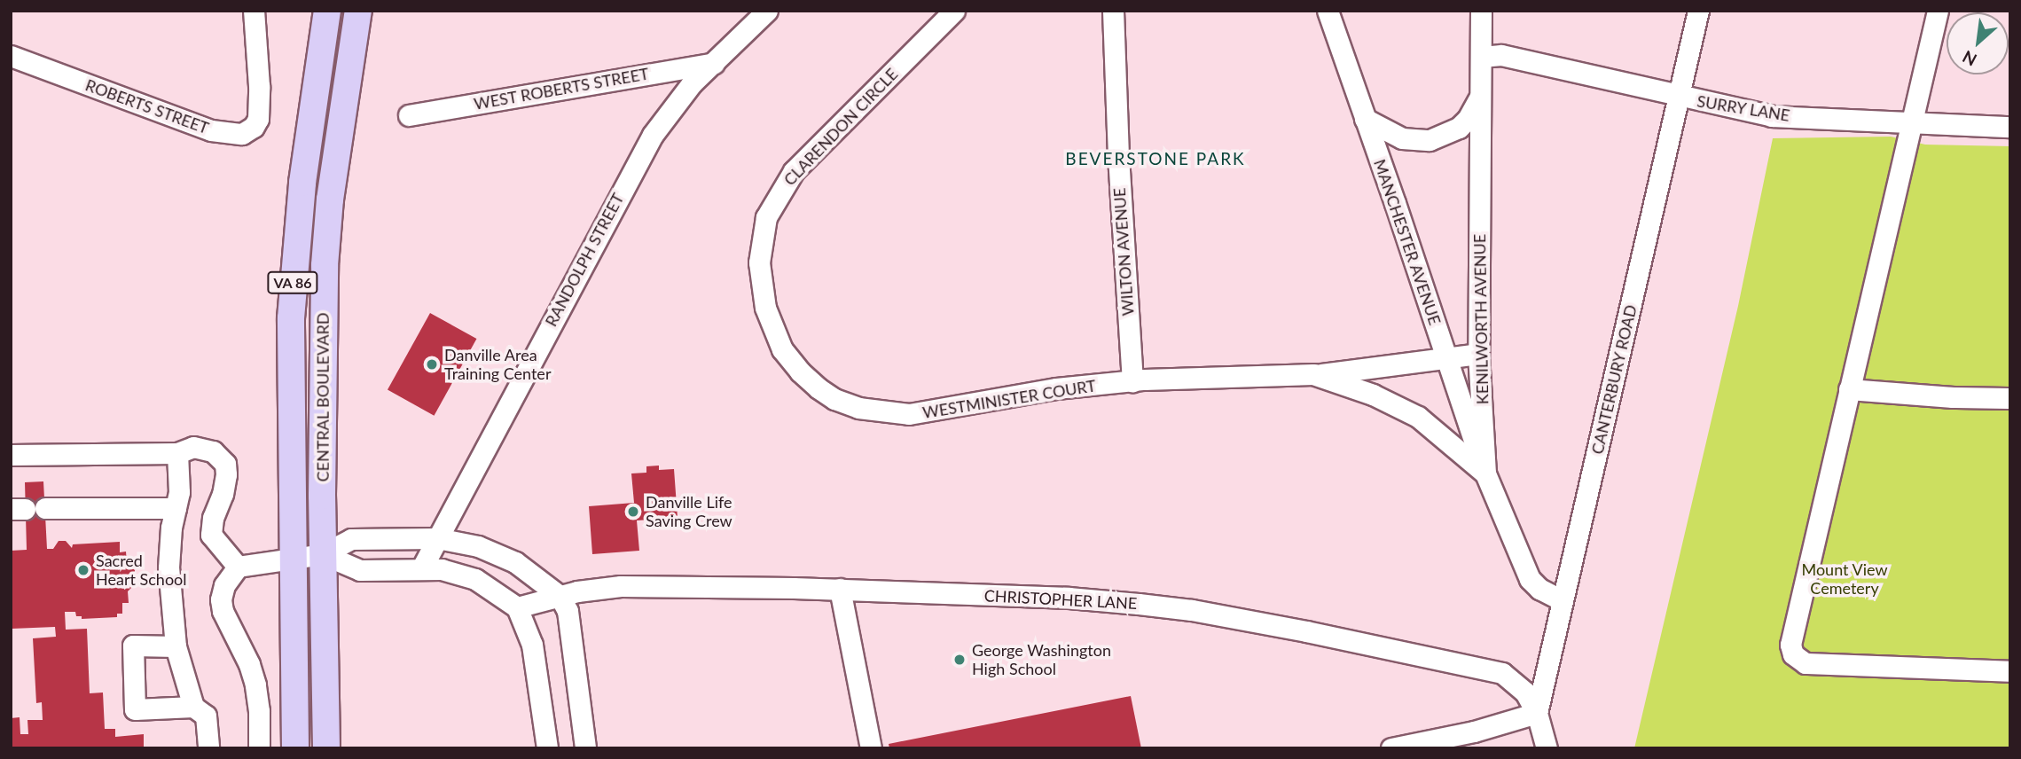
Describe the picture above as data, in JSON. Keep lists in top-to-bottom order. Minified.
{"streets":{"main road":["VA 86","CENTRAL BOULEVARD"],"street":["WEST ROBERTS STREET","ROBERTS STREET","SURRY LANE","CLARENDON CIRCLE","MANCHESTER AVENUE","WILTON AVENUE","RANDOLPH STREET","KENILWORTH AVENUE","CANTERBURY ROAD","WESTMINISTER COURT","CHRISTOPHER LANE"]},"crossings":[["WEST ROBERTS STREET","RANDOLPH STREET"],["SURRY LANE","KENILWORTH AVENUE"],["SURRY LANE","CANTERBURY ROAD"],["CLARENDON CIRCLE","WESTMINISTER COURT"],["MANCHESTER AVENUE","KENILWORTH AVENUE"],["MANCHESTER AVENUE","WESTMINISTER COURT"],["WILTON AVENUE","WESTMINISTER COURT"],["KENILWORTH AVENUE","CANTERBURY ROAD"],["KENILWORTH AVENUE","WESTMINISTER COURT"],["CANTERBURY ROAD","CHRISTOPHER LANE"]],"districts":["BEVERSTONE PARK"],"parks":["Mount View Cemetery"],"places":["Danville Area Training Center","Danville Life Saving Crew","Sacred Heart School","George Washington High School"],"north":"bottom left"}
